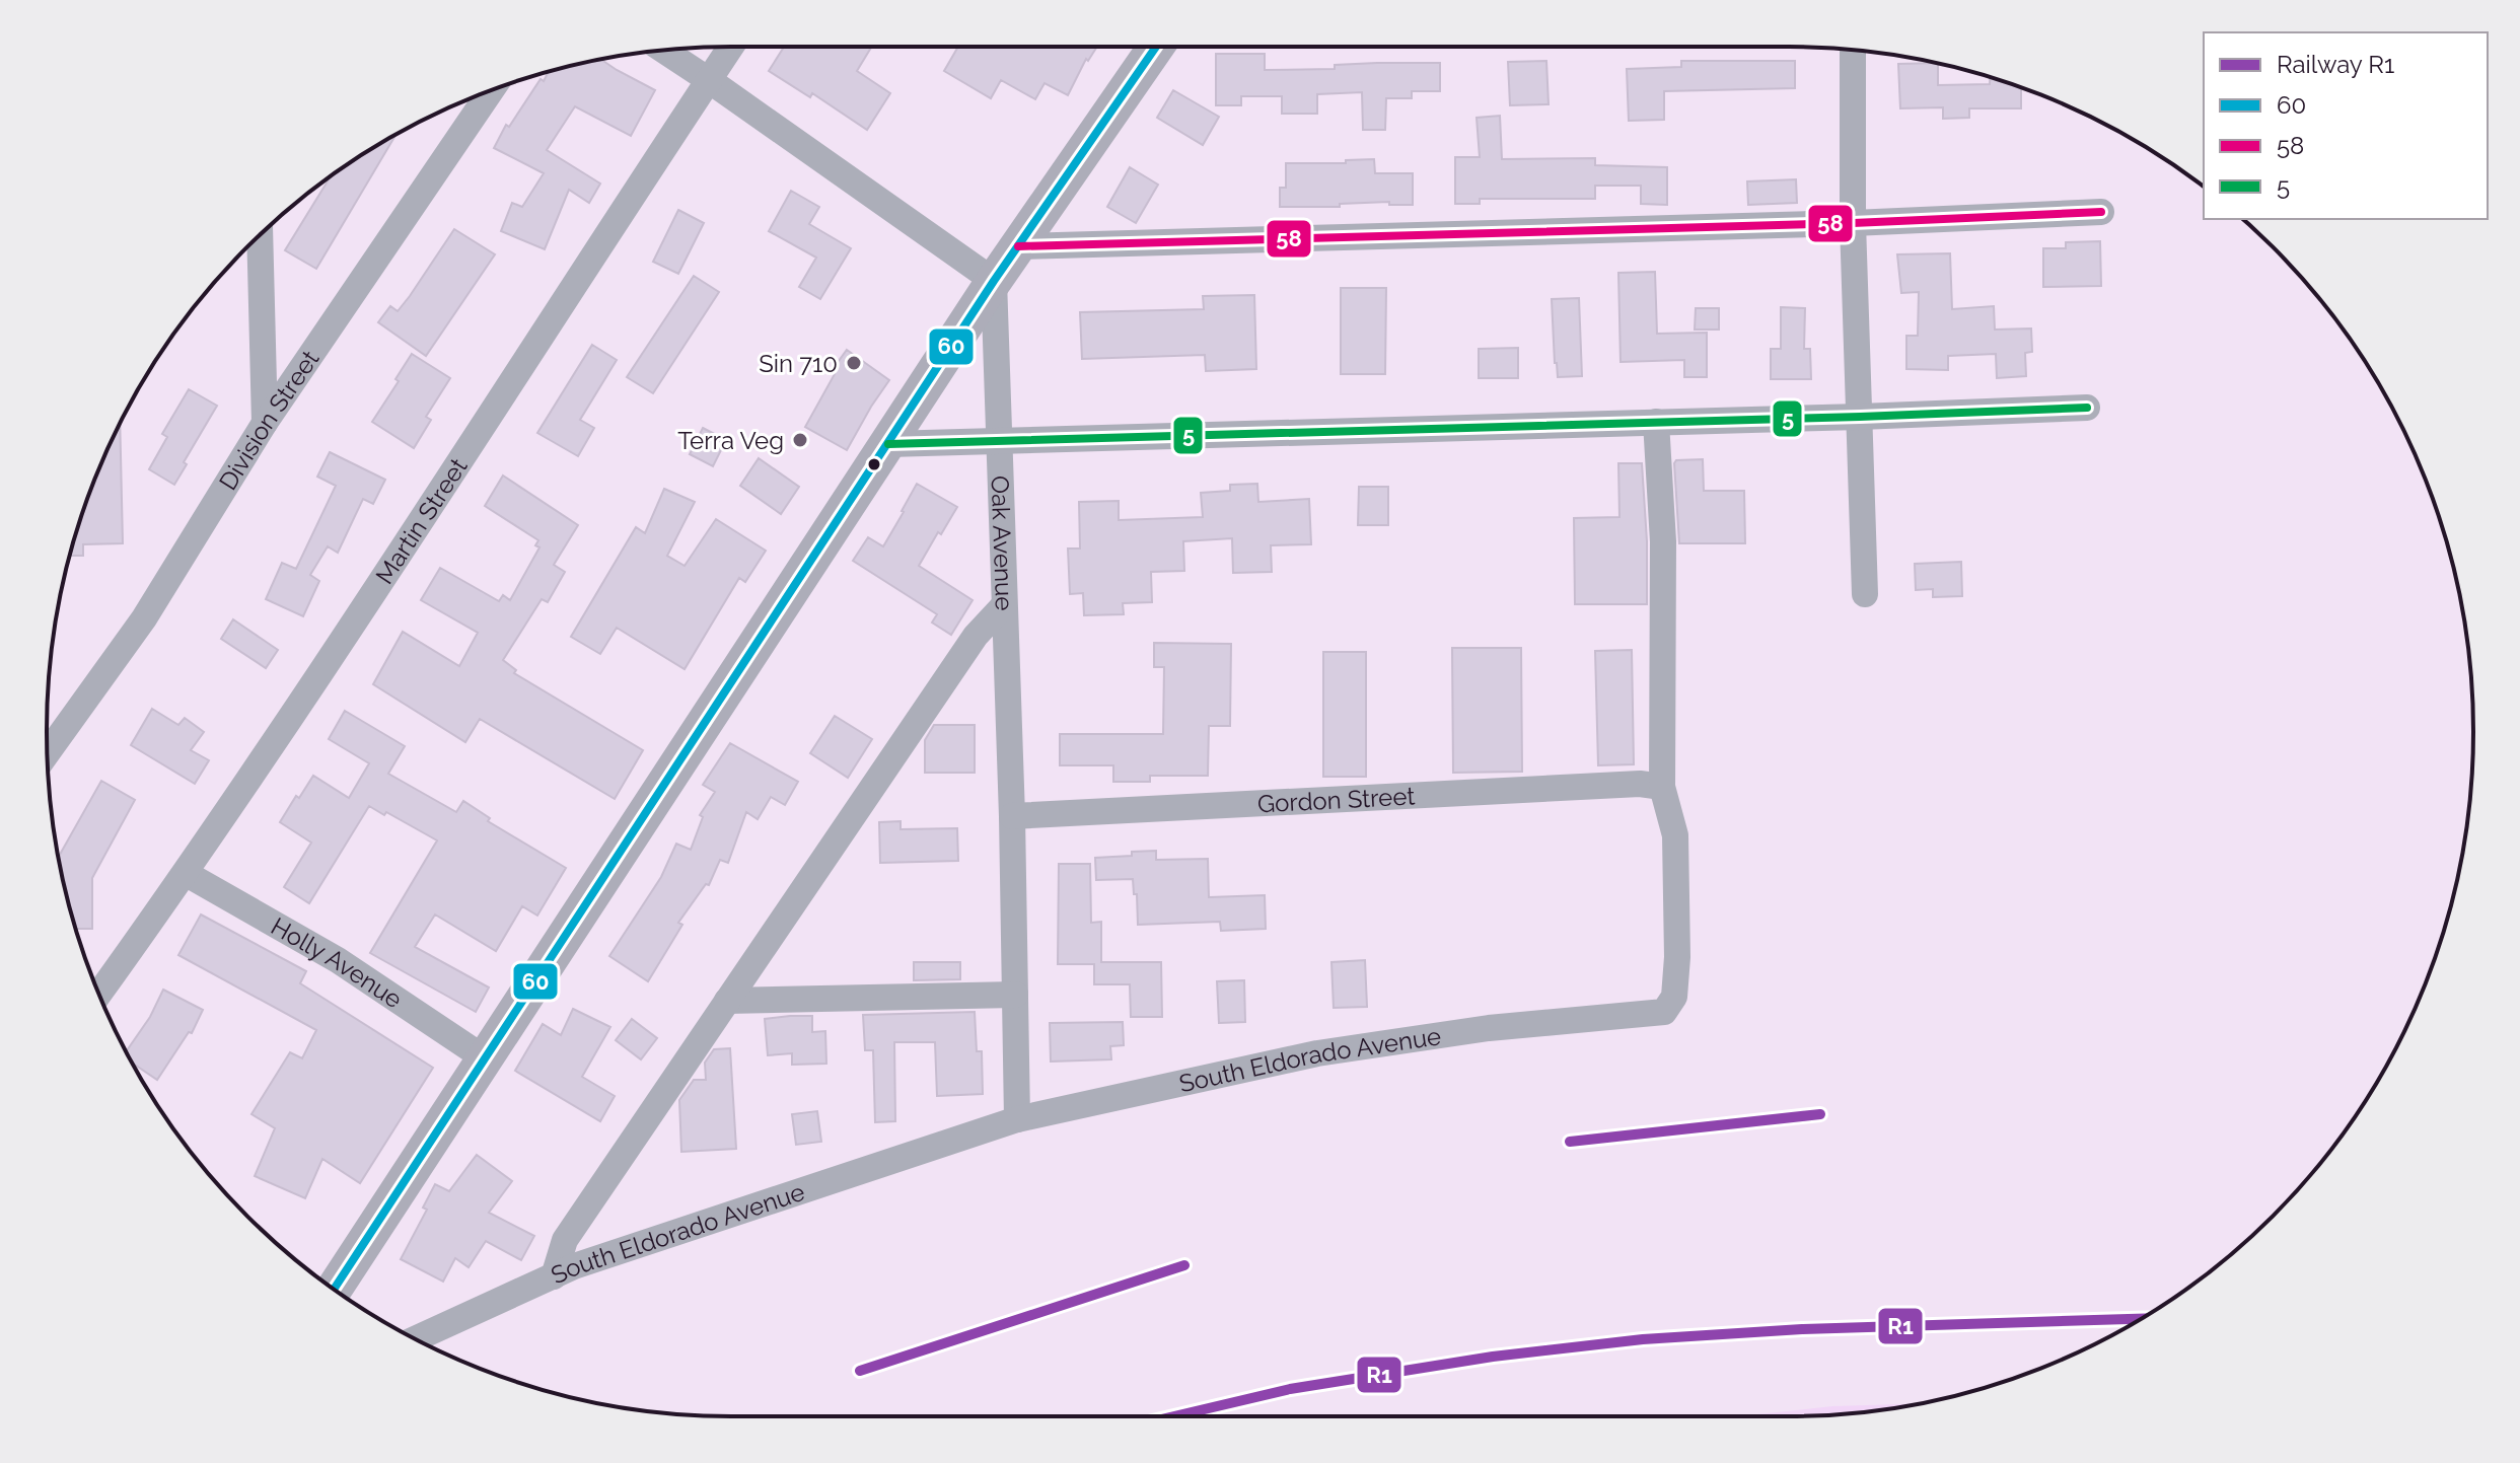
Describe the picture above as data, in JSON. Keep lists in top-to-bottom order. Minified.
{"streets":{"street":["Division Street","Martin Street","Oak Avenue","Gordon Street","Holly Avenue","South Eldorado Avenue"]},"crossings":[["Martin Street","Holly Avenue"],["Oak Avenue","Gordon Street"],["Oak Avenue","South Eldorado Avenue"],["Gordon Street","South Eldorado Avenue"]],"places":["Sin 710","Terra Veg"],"lines":["transit line 60","transit line 58","transit line 5","rail line R1"],"legend":["Railway R1","60","58","5"]}
